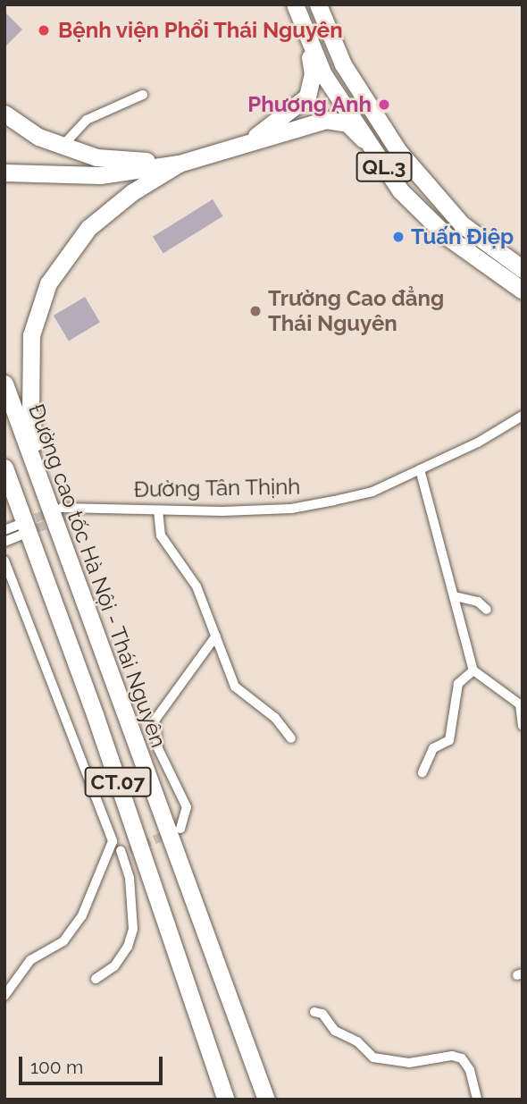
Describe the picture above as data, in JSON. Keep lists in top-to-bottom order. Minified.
{"streets":{"highway":["QL.3","Đường cao tốc Hà Nội - Thái Nguyên","CT.07"],"street":["Đường Tân Thịnh"]},"places":["Bệnh viện Phổi Thái Nguyên","Phương Anh","Tuấn Điệp","Trường Cao đẳng Thái Nguyên"],"scale_bar":"100 m"}
